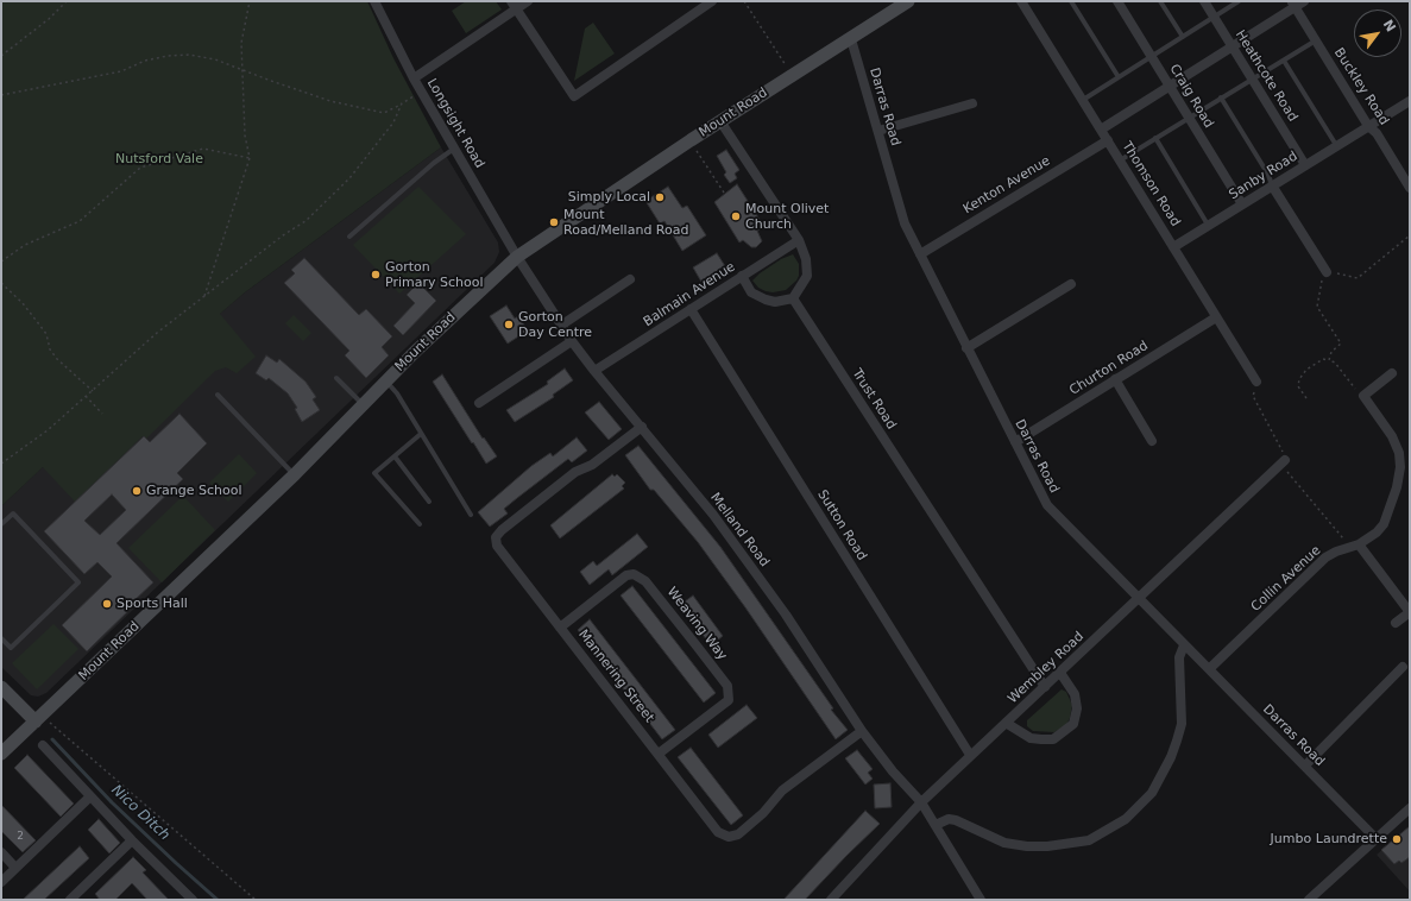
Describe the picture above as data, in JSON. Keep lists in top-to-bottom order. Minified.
{"streets":{"main road":["Mount Road"],"street":["Heathcote Road","Buckley Road","Craig Road","Darras Road","Longsight Road","Sanby Road","Thomson Road","Kenton Avenue","Balmain Avenue","Churton Road","Trust Road","Sutton Road","Melland Road","Collin Avenue","Weaving Way","Wembley Road","Mannering Street"]},"crossings":[["Heathcote Road","Sanby Road"],["Buckley Road","Sanby Road"],["Craig Road","Sanby Road"],["Darras Road","Mount Road"],["Darras Road","Kenton Avenue"],["Darras Road","Churton Road"],["Darras Road","Collin Avenue"],["Darras Road","Wembley Road"],["Mount Road","Longsight Road"],["Mount Road","Melland Road"],["Longsight Road","Melland Road"],["Sanby Road","Thomson Road"],["Thomson Road","Kenton Avenue"],["Thomson Road","Churton Road"],["Balmain Avenue","Sutton Road"],["Balmain Avenue","Melland Road"],["Trust Road","Wembley Road"],["Sutton Road","Wembley Road"],["Melland Road","Wembley Road"],["Melland Road","Mannering Street"],["Weaving Way","Mannering Street"]],"water":["Nico Ditch"],"parks":["Nutsford Vale"],"places":["Simply Local","Mount Olivet Church","Mount Road/Melland Road","Gorton Primary School","Gorton Day Centre","Grange School","Sports Hall","Jumbo Laundrette"],"house_numbers":["2"],"north":"top right"}
